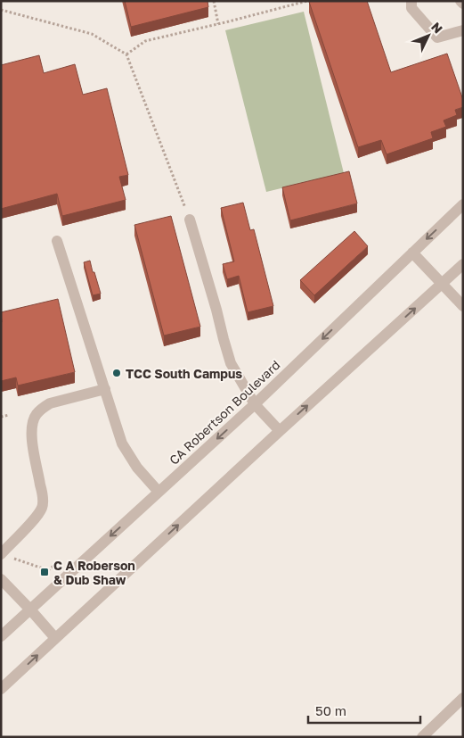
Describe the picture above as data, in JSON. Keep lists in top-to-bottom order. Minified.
{"streets":{"street":["CA Robertson Boulevard"]},"places":{"other":["TCC South Campus"],"transit":["C A Roberson & Dub Shaw"]},"scale_bar":"50 m","north":"top right"}
